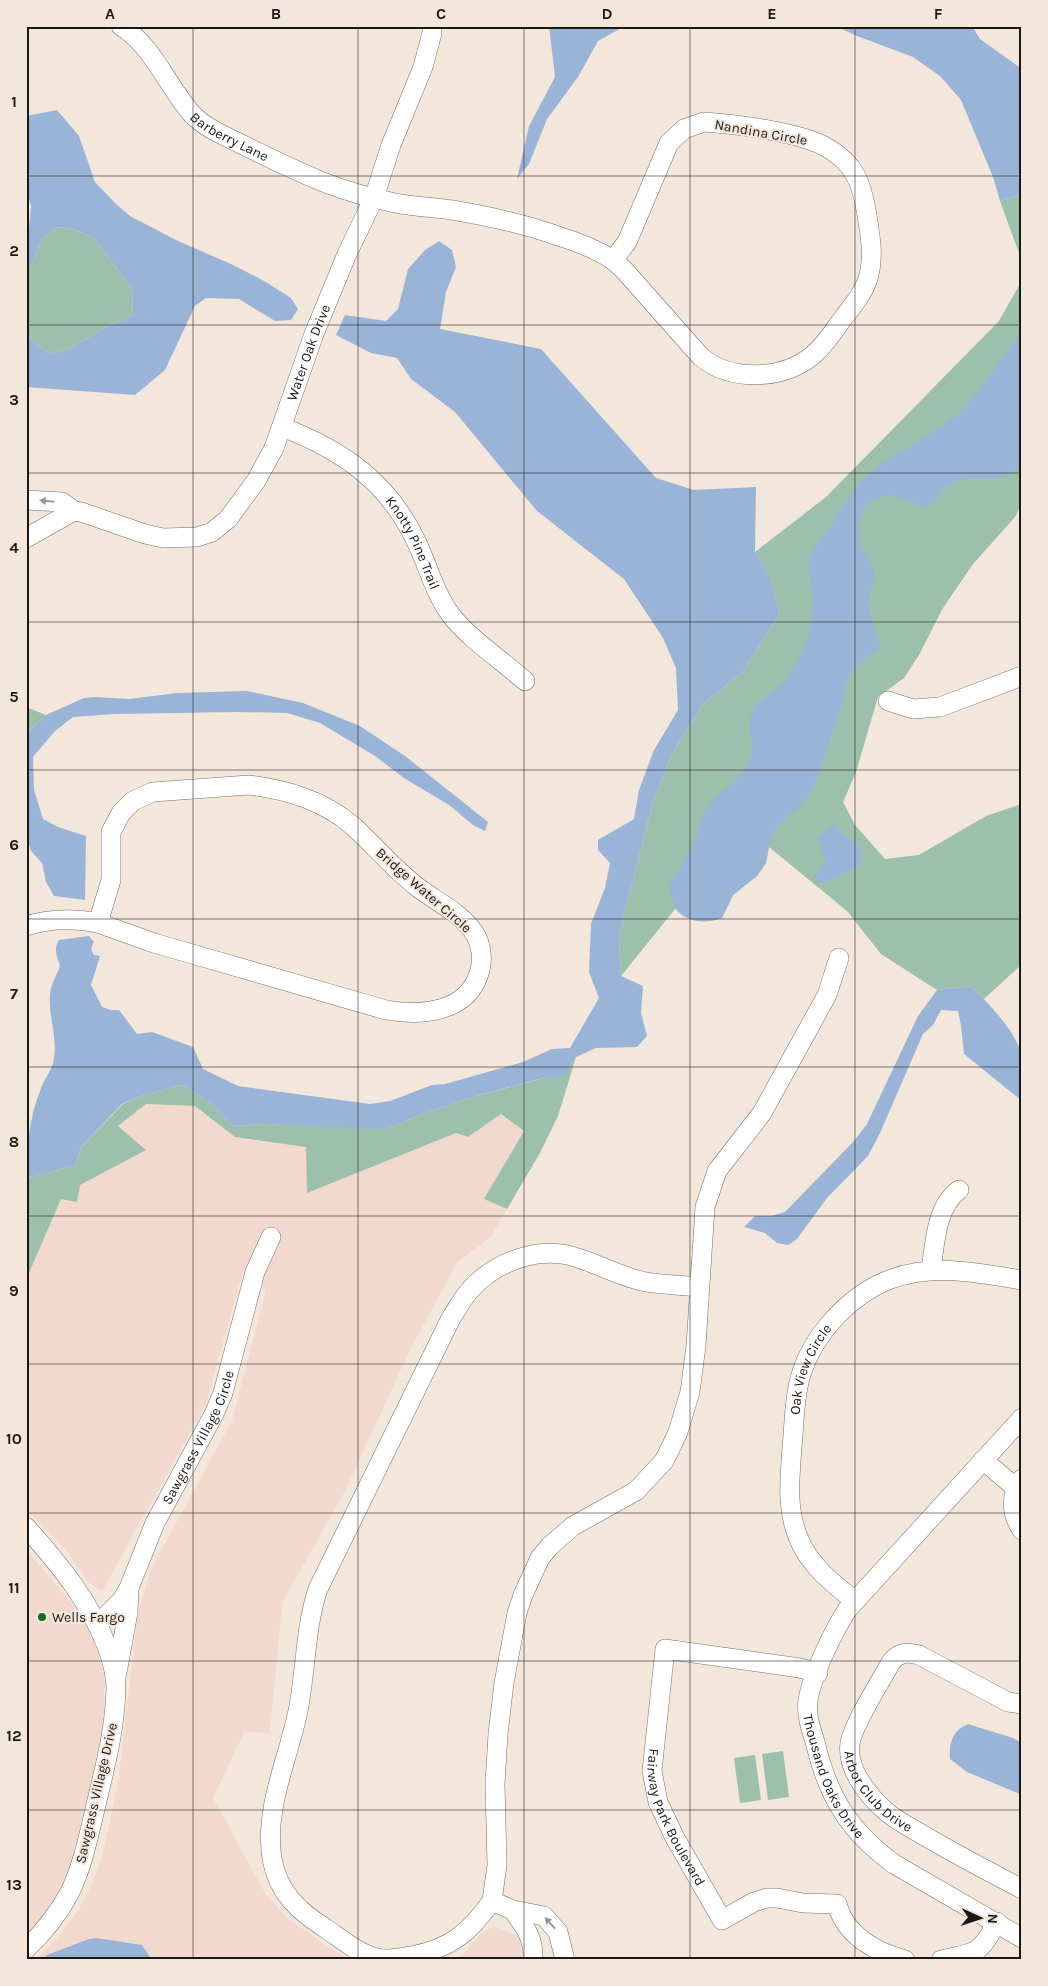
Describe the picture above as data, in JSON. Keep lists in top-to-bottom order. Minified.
{"streets":{"street":["Nandina Circle","Barberry Lane","Water Oak Drive","Knotty Pine Trail","Bridge Water Circle","Oak View Circle","Sawgrass Village Circle","Thousand Oaks Drive","Arbor Club Drive","Sawgrass Village Drive","Fairway Park Boulevard"]},"crossings":[["Nandina Circle","Barberry Lane"],["Nandina Circle","Water Oak Drive"],["Barberry Lane","Water Oak Drive"],["Water Oak Drive","Knotty Pine Trail"],["Oak View Circle","Thousand Oaks Drive"],["Sawgrass Village Circle","Sawgrass Village Drive"],["Thousand Oaks Drive","Fairway Park Boulevard"]],"places":["Wells Fargo"],"north":"right","grid":{"columns":["A","B","C","D","E","F"],"rows":["1","2","3","4","5","6","7","8","9","10","11","12","13"]}}
